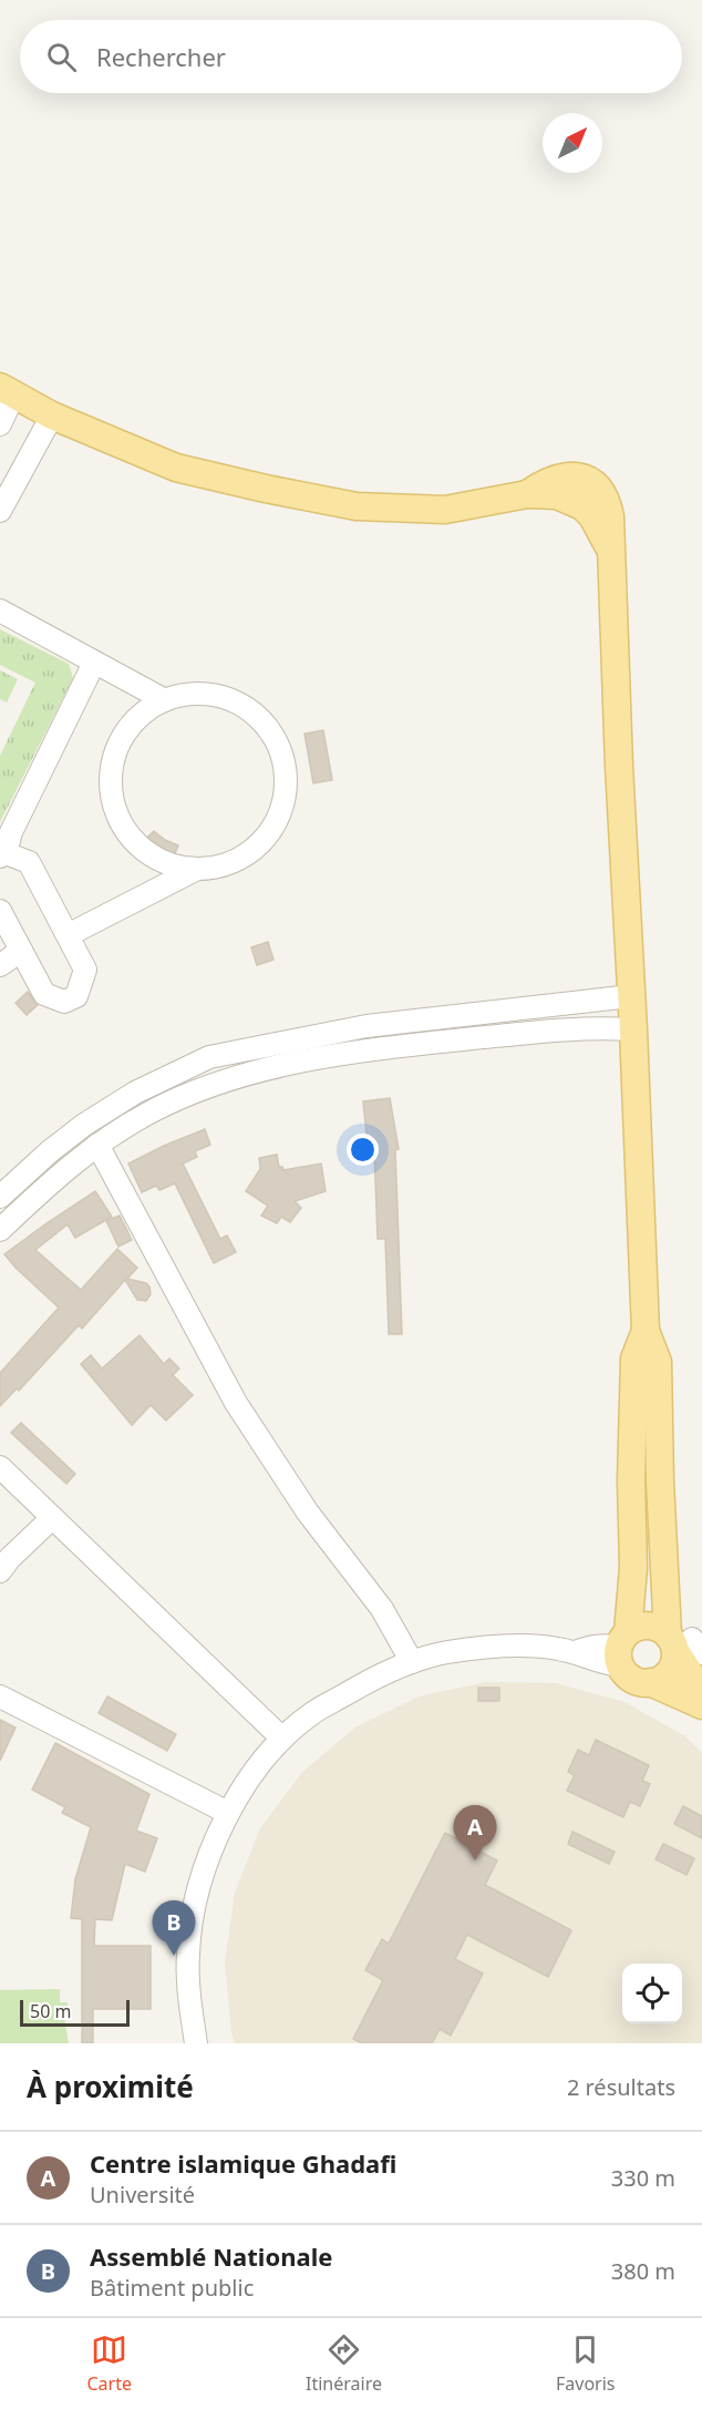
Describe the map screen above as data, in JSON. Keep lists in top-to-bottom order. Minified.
{"scale_bar":"50 m","north":"top right","page":{"search":"Rechercher","pins":["A","B"],"scale":"50 m","heading":["À proximité","2 résultats"],"list":[{"mark":"A","name":"Centre islamique Ghadafi","note":"Université","value":"330 m"},{"mark":"B","name":"Assemblé Nationale","note":"Bâtiment public","value":"380 m"}],"nav":["Carte","Itinéraire","Favoris"]}}
